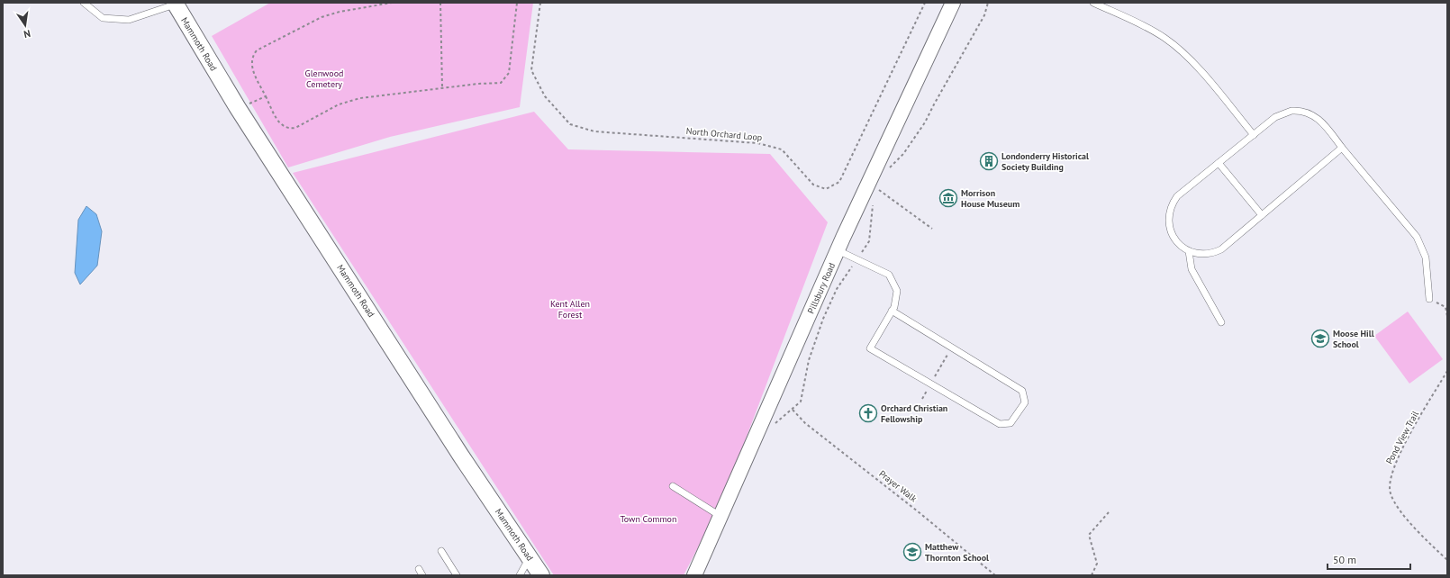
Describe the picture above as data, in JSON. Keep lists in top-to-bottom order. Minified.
{"streets":{"main road":["Mammoth Road"],"street":["Pillsbury Road"],"path":["North Orchard Loop","Pond View Trail","Prayer Walk"]},"parks":["Glenwood Cemetery","Kent Allen Forest","Town Common"],"places":{"building":["Londonderry Historical Society Building"],"museum":["Morrison House Museum"],"school or university":["Moose Hill School","Matthew Thornton School"],"church":["Orchard Christian Fellowship"]},"scale_bar":"50 m","north":"bottom"}
